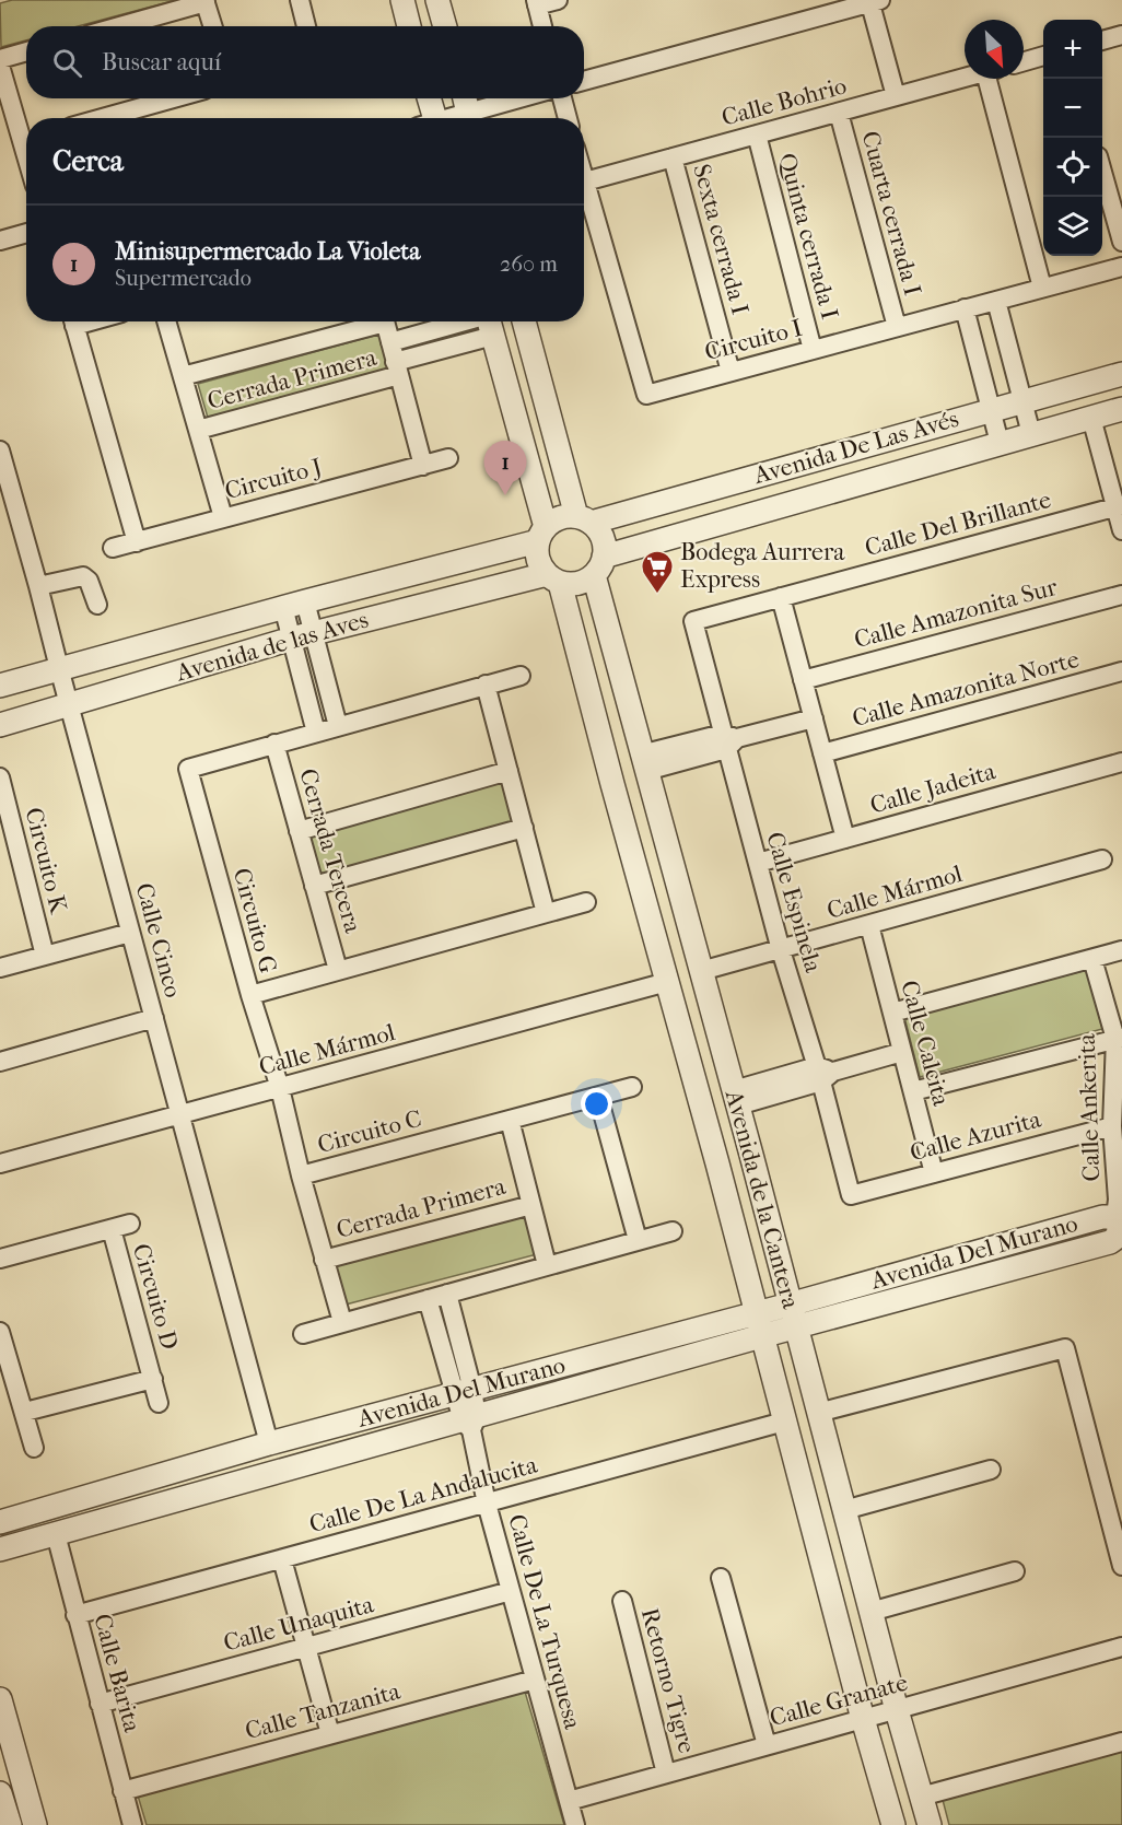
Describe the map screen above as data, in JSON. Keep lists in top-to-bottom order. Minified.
{"streets":{"street":["Calle Bohrio","Cuarta cerrada I","Quinta cerrada I","Sexta cerrada I","Circuito I","Cerrada Primera","Avenida De Las Avés","Circuito J","Calle Del Brillante","Calle Amazonita Sur","Avenida de las Aves","Calle Amazonita Norte","Calle Jadeita","Cerrada Tercera","Circuito K","Calle Mármol","Calle Espinela","Circuito G","Calle Cinco","Calle Calcita","Calle Ankerita","Circuito C","Calle Azurita","Avenida de la Cantera","Avenida Del Murano","Circuito D","Calle De La Andalucita","Calle De La Turquesa","Calle Unaquita","Calle Barita","Retorno Tigre","Calle Granate","Calle Tanzanita"]},"crossings":[["Calle Bohrio","Cuarta cerrada I"],["Calle Bohrio","Quinta cerrada I"],["Calle Bohrio","Sexta cerrada I"],["Calle Bohrio","Circuito I"],["Cuarta cerrada I","Circuito I"],["Quinta cerrada I","Circuito I"],["Sexta cerrada I","Circuito I"],["Cerrada Primera","Circuito C"],["Avenida De Las Avés","Avenida de las Aves"],["Avenida De Las Avés","Avenida de la Cantera"],["Calle Del Brillante","Calle Espinela"],["Avenida de las Aves","Calle Cinco"],["Avenida de las Aves","Avenida de la Cantera"],["Calle Jadeita","Calle Espinela"],["Cerrada Tercera","Circuito G"],["Calle Mármol","Calle Espinela"],["Calle Mármol","Calle Cinco"],["Calle Mármol","Calle Calcita"],["Calle Mármol","Avenida de la Cantera"],["Calle Espinela","Calle Azurita"],["Calle Cinco","Avenida Del Murano"],["Calle Calcita","Calle Azurita"],["Calle Ankerita","Calle Azurita"],["Calle Ankerita","Avenida Del Murano"],["Avenida de la Cantera","Avenida Del Murano"],["Avenida de la Cantera","Calle De La Andalucita"],["Avenida de la Cantera","Calle Granate"],["Avenida Del Murano","Calle De La Turquesa"],["Avenida Del Murano","Calle Barita"],["Calle De La Andalucita","Calle De La Turquesa"],["Calle De La Andalucita","Calle Barita"],["Calle De La Turquesa","Calle Unaquita"],["Calle De La Turquesa","Calle Granate"],["Calle De La Turquesa","Calle Tanzanita"],["Calle Unaquita","Calle Barita"],["Calle Barita","Calle Tanzanita"],["Retorno Tigre","Calle Granate"]],"places":{"supermarket":["Bodega Aurrera Express"]},"north":"bottom right","page":{"map_buttons":["+","−"],"search":"Buscar aquí","heading":"Cerca","list":[{"mark":"1","name":"Minisupermercado La Violeta","note":"Supermercado","value":"260 m"}],"pins":"1"}}
